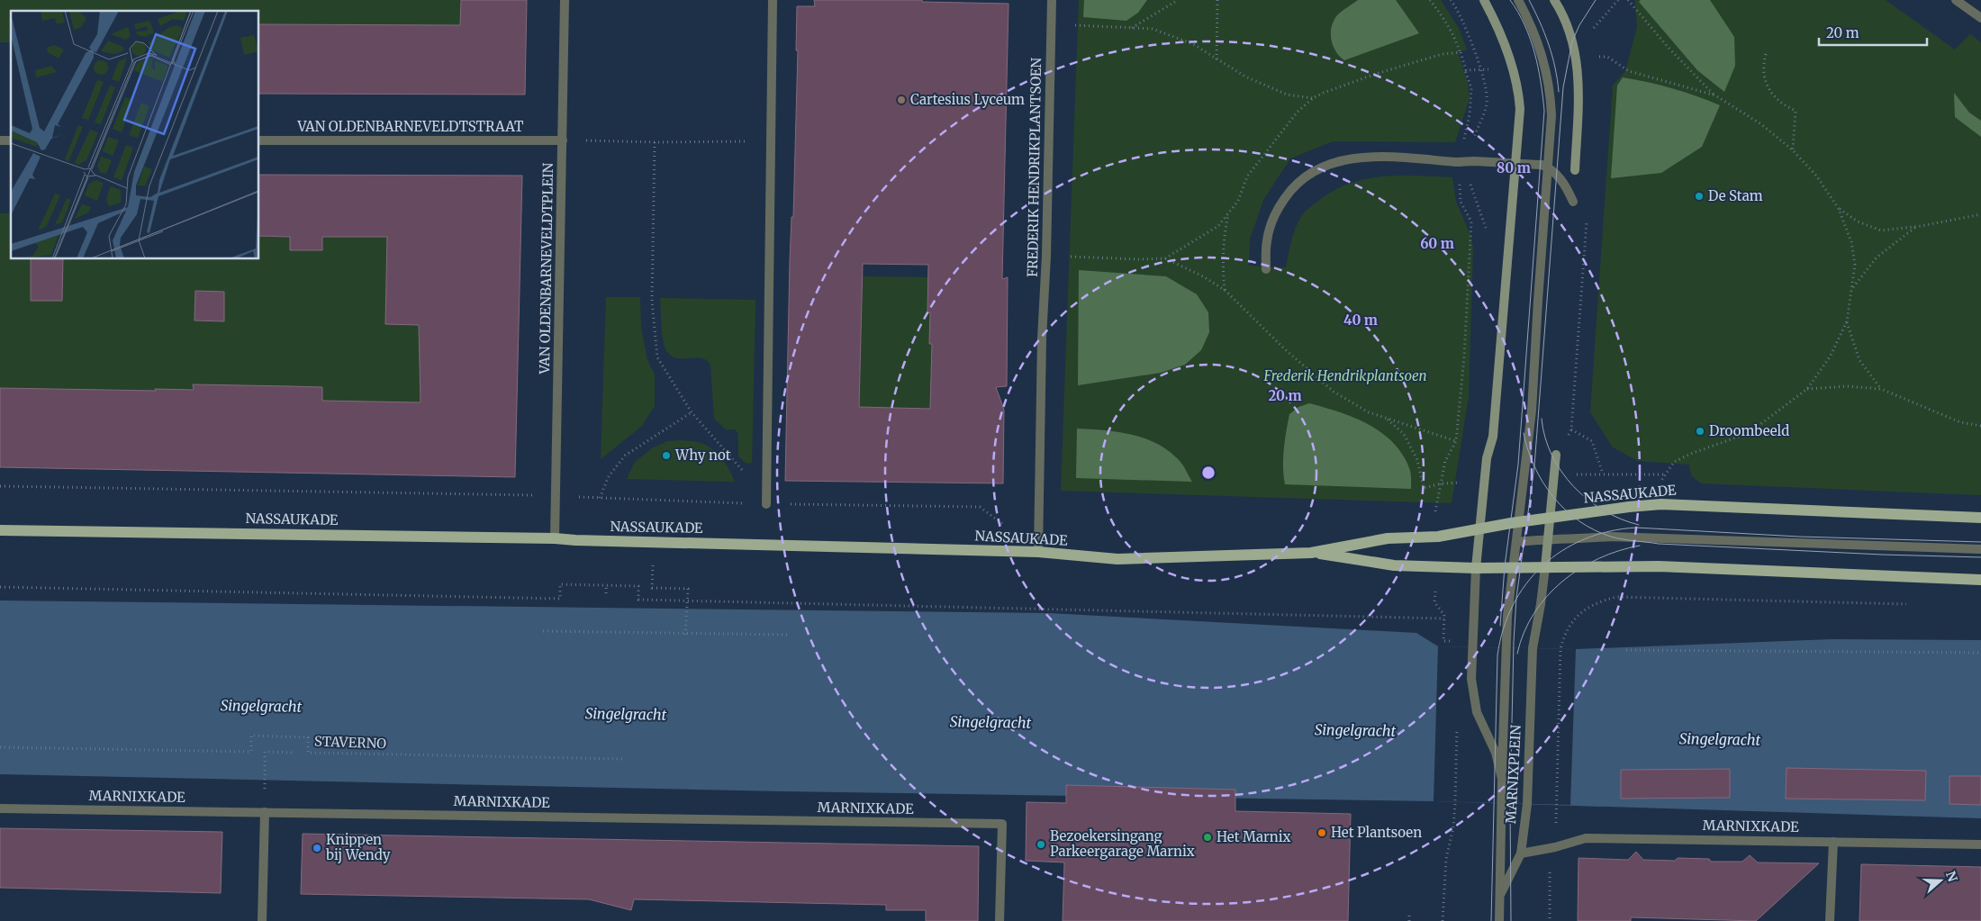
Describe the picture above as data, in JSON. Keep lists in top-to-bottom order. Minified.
{"streets":{"main road":["NASSAUKADE"],"street":["VAN OLDENBARNEVELDTSTRAAT","FREDERIK HENDRIKPLANTSOEN","VAN OLDENBARNEVELDTPLEIN","MARNIXPLEIN","MARNIXKADE"],"path":["STAVERNO"]},"crossings":[["VAN OLDENBARNEVELDTSTRAAT","VAN OLDENBARNEVELDTPLEIN"],["FREDERIK HENDRIKPLANTSOEN","NASSAUKADE"],["VAN OLDENBARNEVELDTPLEIN","NASSAUKADE"],["NASSAUKADE","MARNIXPLEIN"],["MARNIXPLEIN","MARNIXKADE"]],"water":["Singelgracht"],"parks":["Frederik Hendrikplantsoen"],"places":["Cartesius Lyceum","De Stam","Droombeeld","Why not","Het Plantsoen","Het Marnix","Bezoekersingang Parkeergarage Marnix","Knippen bij Wendy"],"scale_bar":"20 m","north":"right","rings":["80 m","60 m","40 m","20 m"]}
